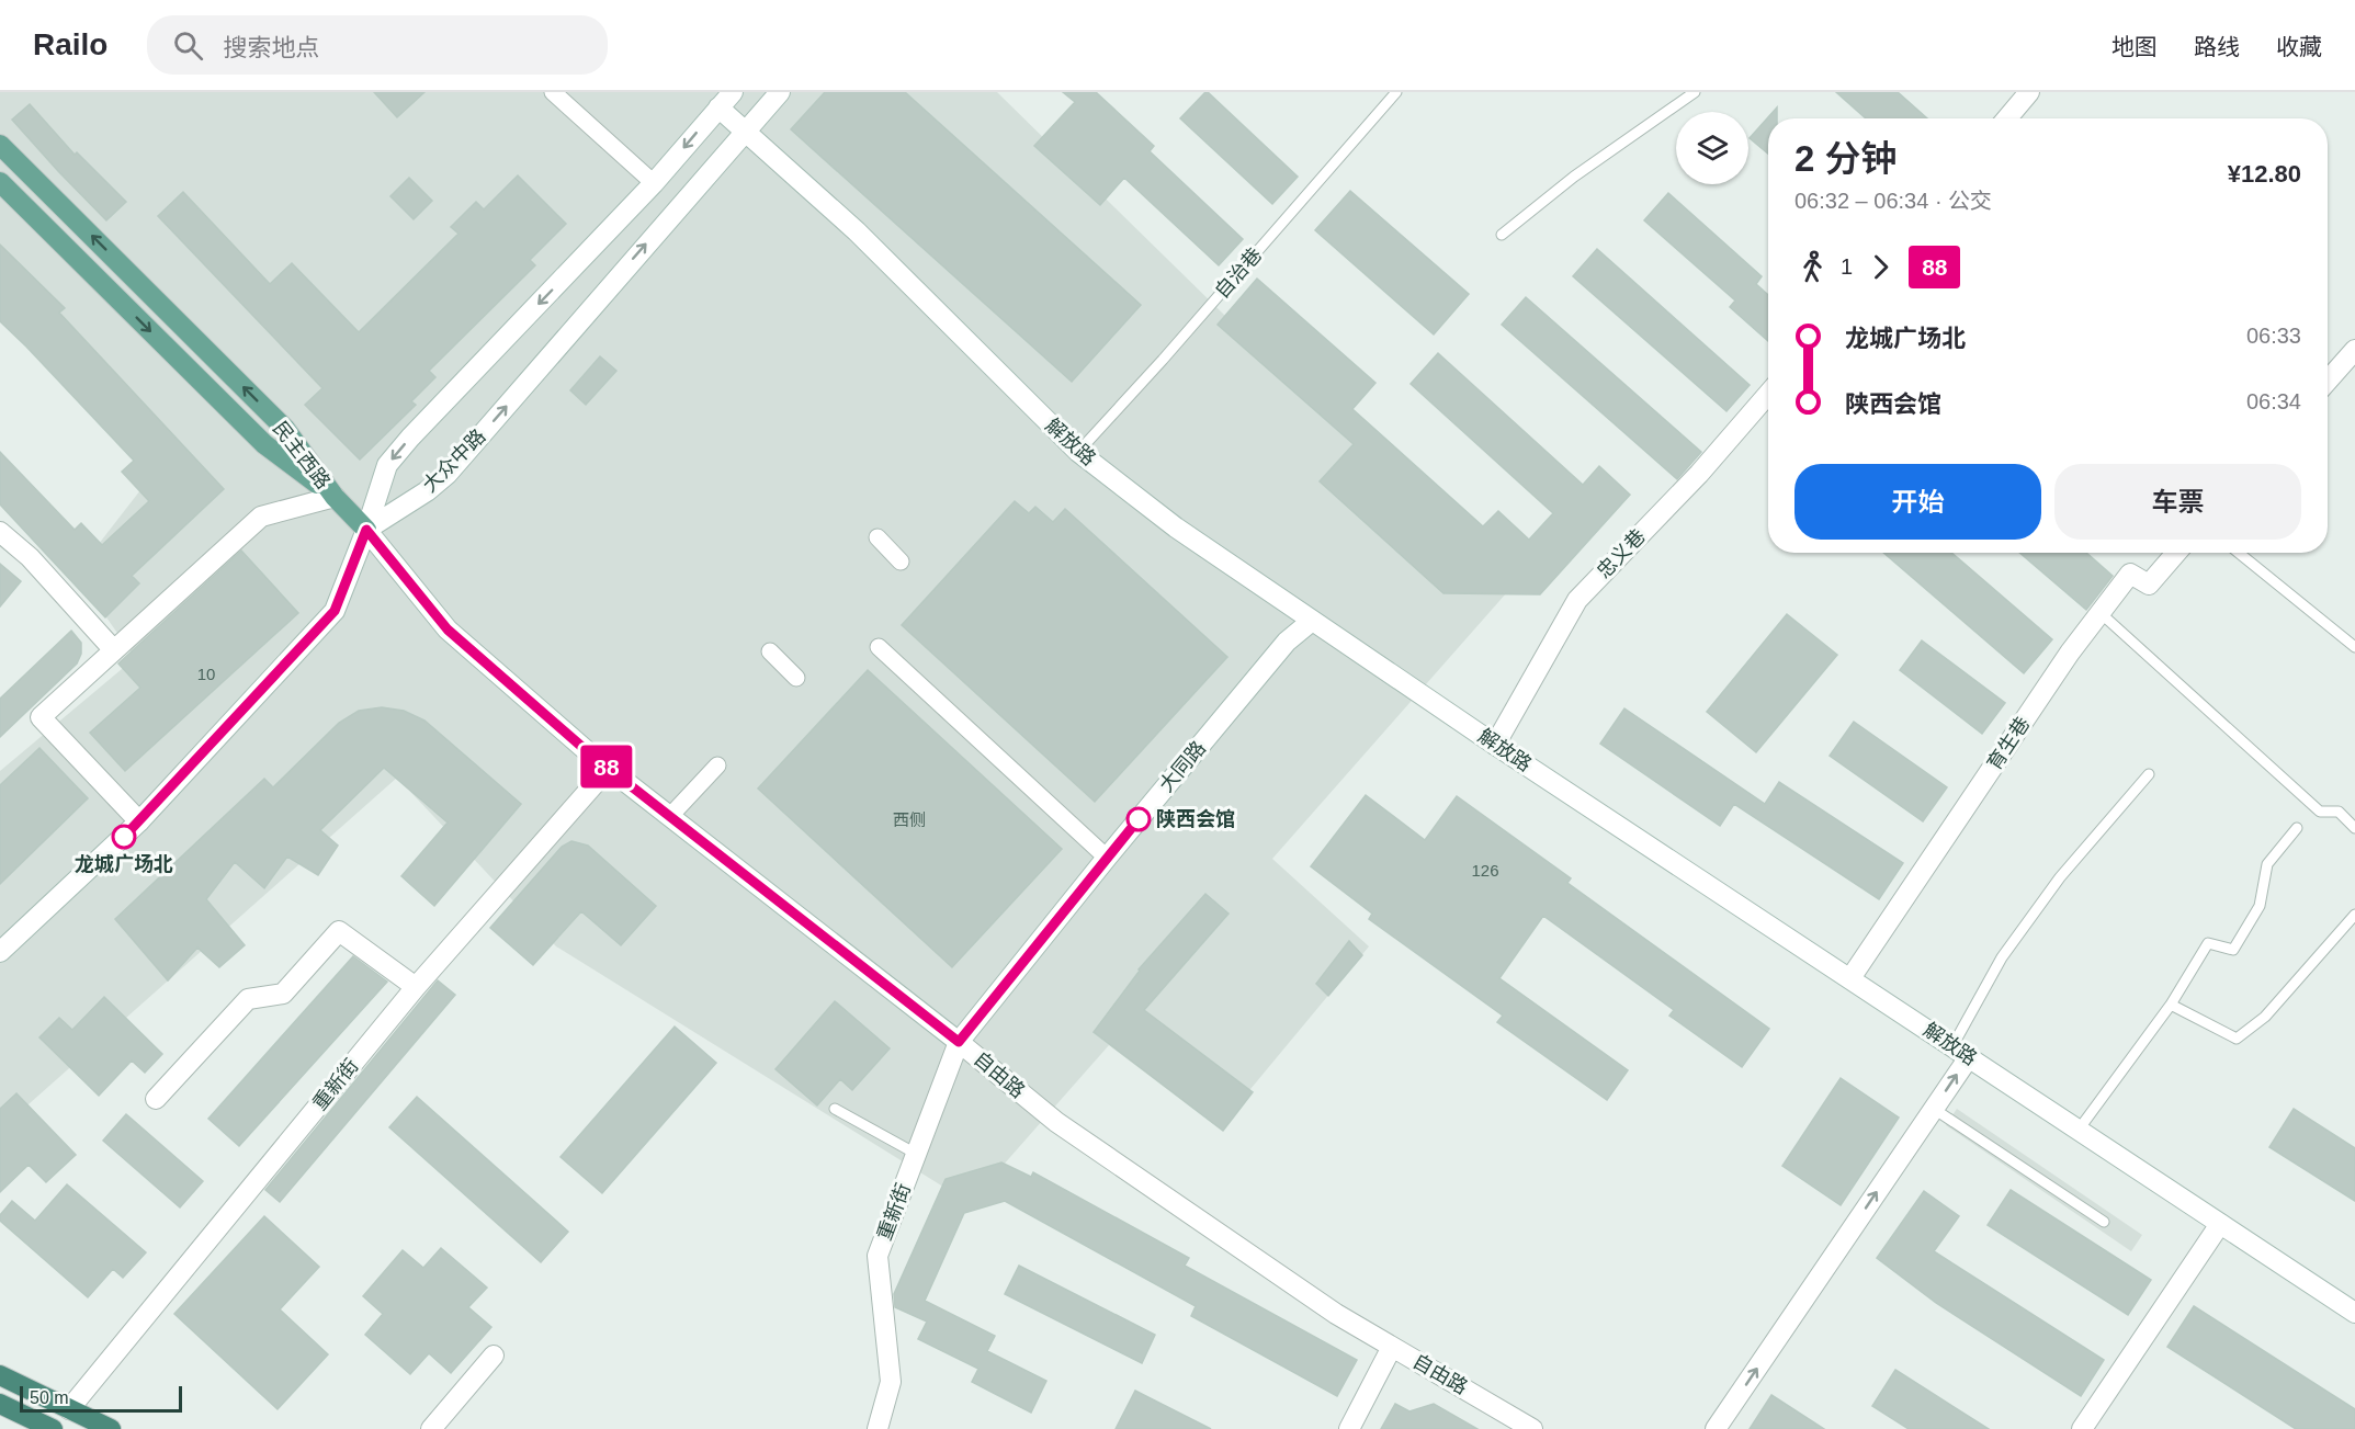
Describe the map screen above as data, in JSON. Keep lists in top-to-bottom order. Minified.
{"streets":{"main road":["解放路","民主西路","大众中路","忠义巷","育生巷","大同路","自由路","重新街"],"lane":["自治巷"]},"crossings":[["自治巷","解放路"],["解放路","大众中路"],["解放路","忠义巷"],["解放路","育生巷"],["解放路","大同路"],["大众中路","自由路"],["大同路","自由路"],["大同路","重新街"],["自由路","重新街"]],"places":["陕西会馆","龙城广场北"],"lines":["bus line 88"],"house_numbers":["10","西侧","126"],"scale_bar":"50 m","page":{"header":"Railo","search":"搜索地点","nav":["地图","路线","收藏"],"on_map":"88","heading":["2 分钟","06:32 – 06:34 · 公交","¥12.80"],"legs":["1","88"],"list":[{"name":"龙城广场北","value":"06:33"},{"name":"陕西会馆","value":"06:34"}],"buttons":["开始","车票"],"scale":"50 m"}}
